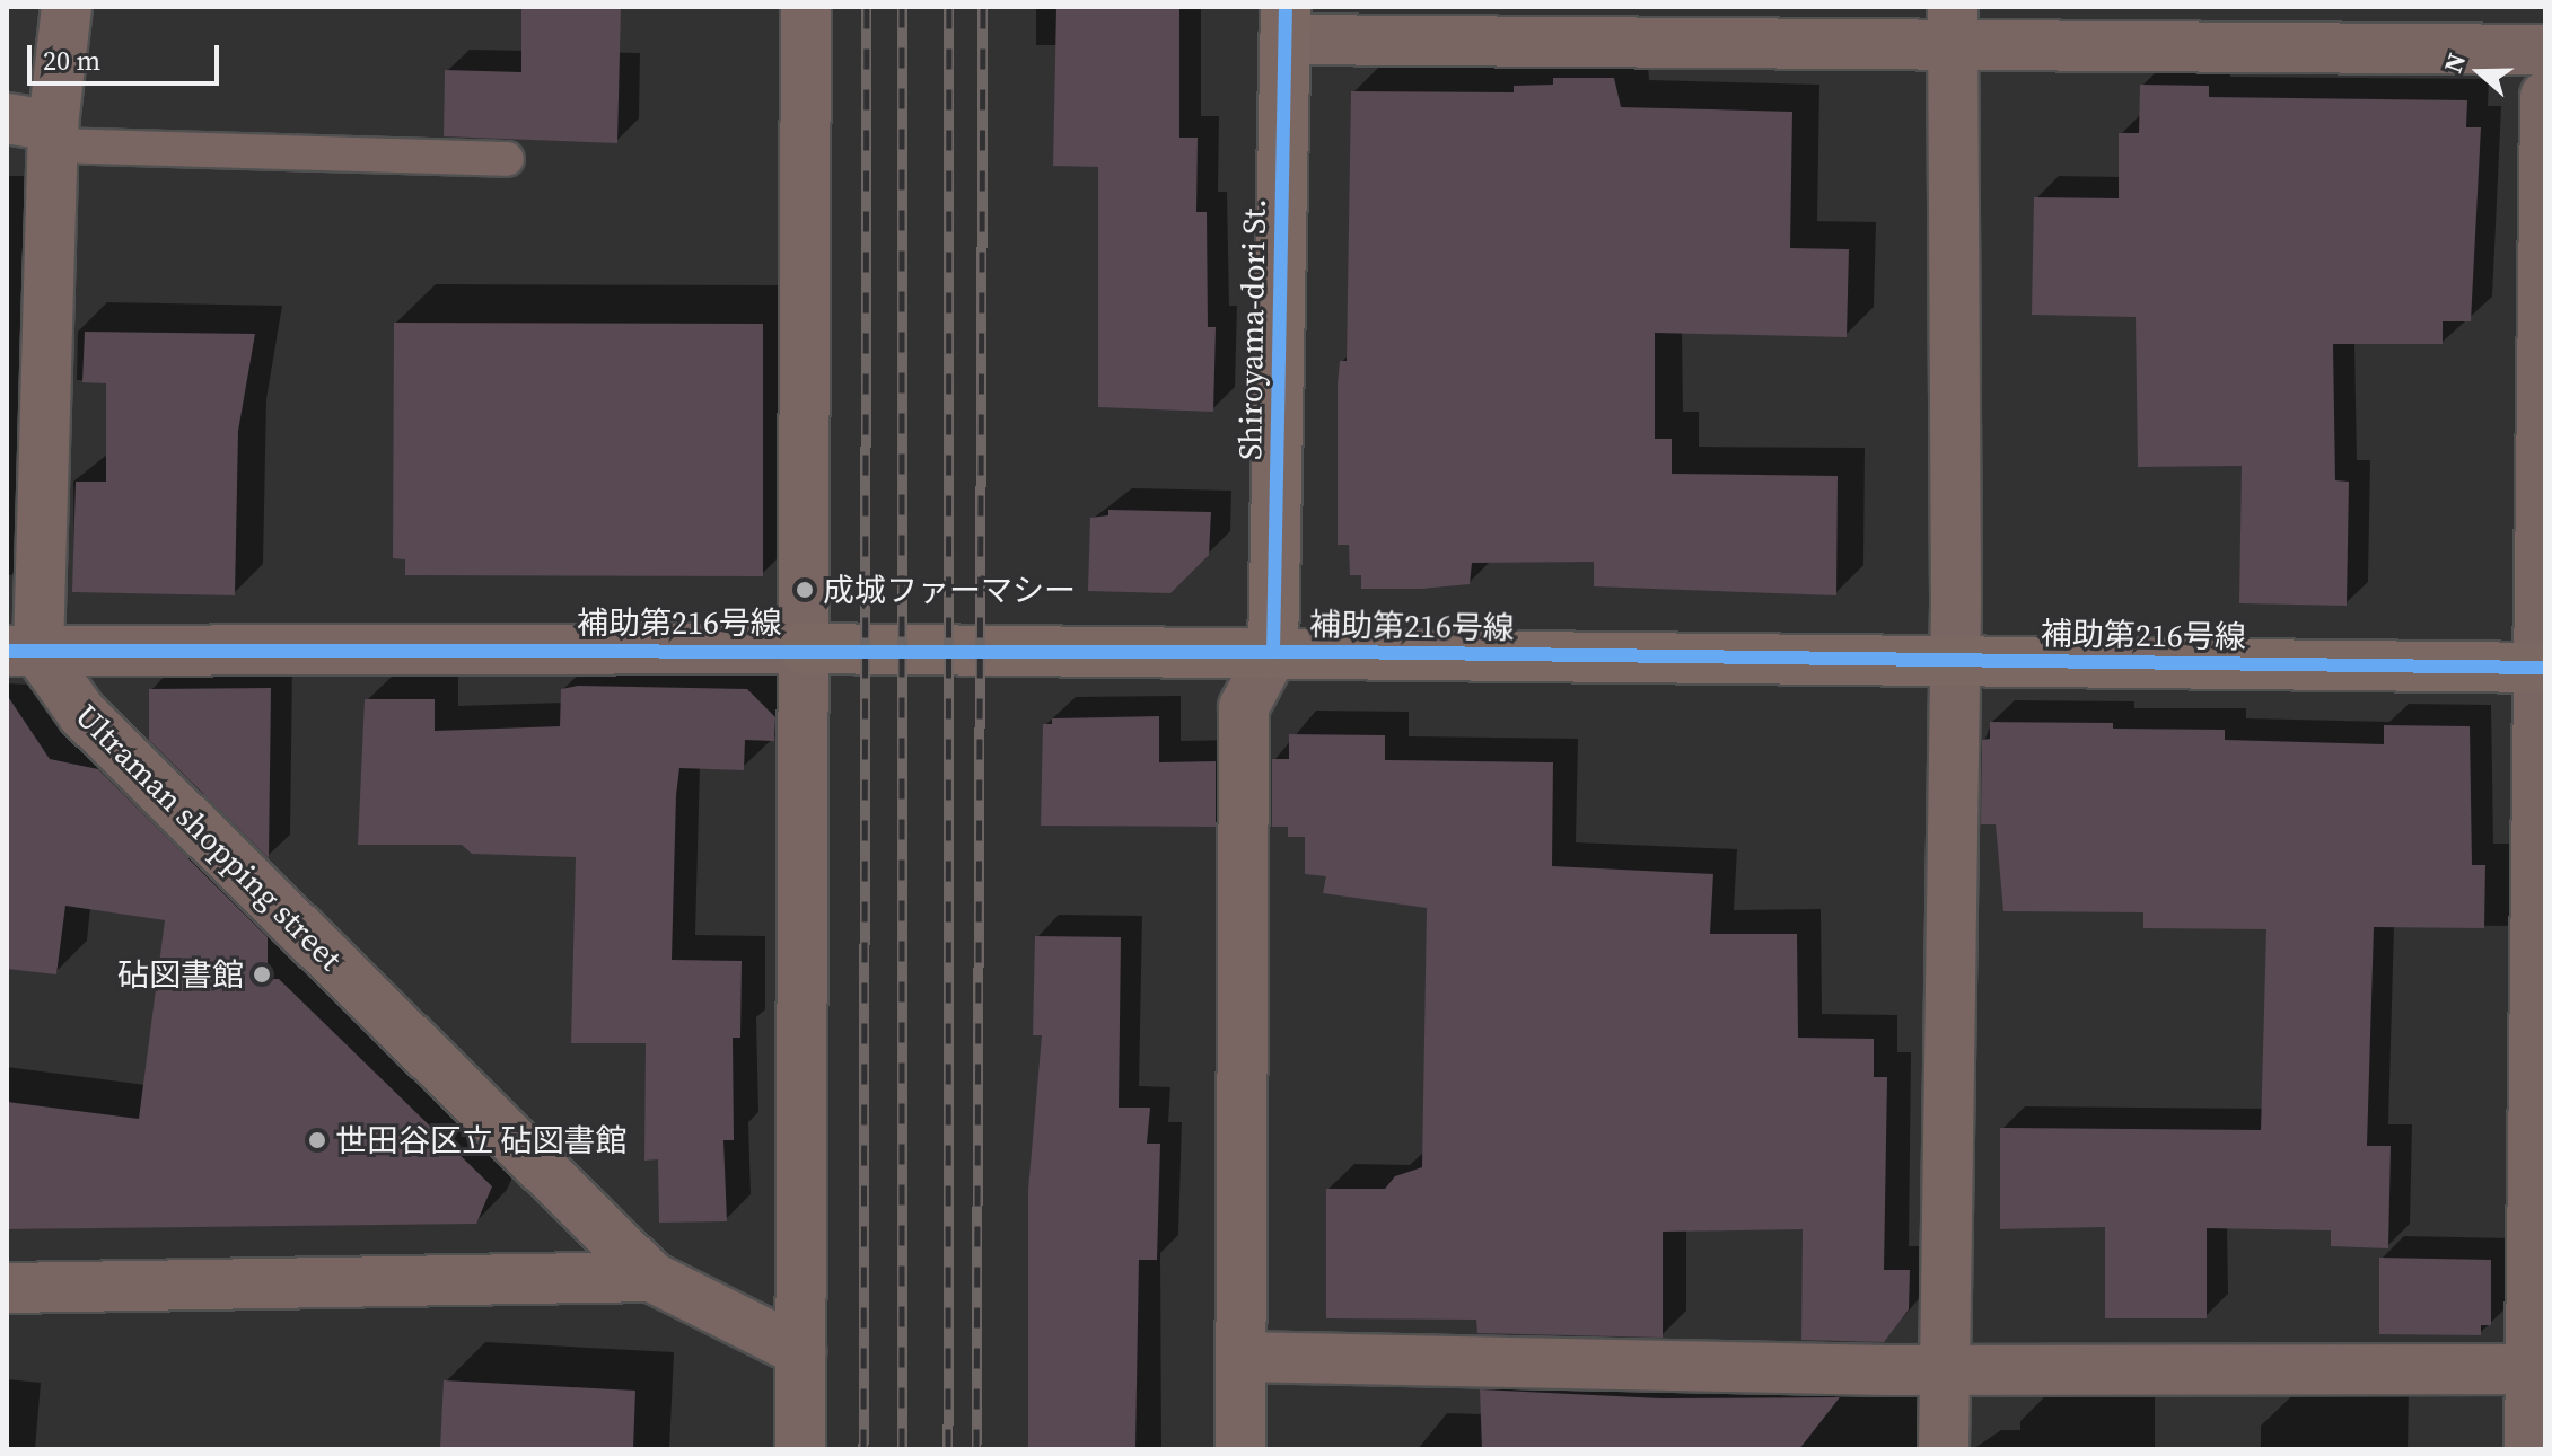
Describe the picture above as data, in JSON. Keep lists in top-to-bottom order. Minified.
{"streets":{"street":["Shiroyama-dori St.","補助第216号線","Ultraman shopping street"]},"crossings":[["Shiroyama-dori St.","補助第216号線"],["補助第216号線","Ultraman shopping street"]],"places":["成城ファーマシー","砧図書館","世田谷区立 砧図書館"],"scale_bar":"20 m","north":"left"}
